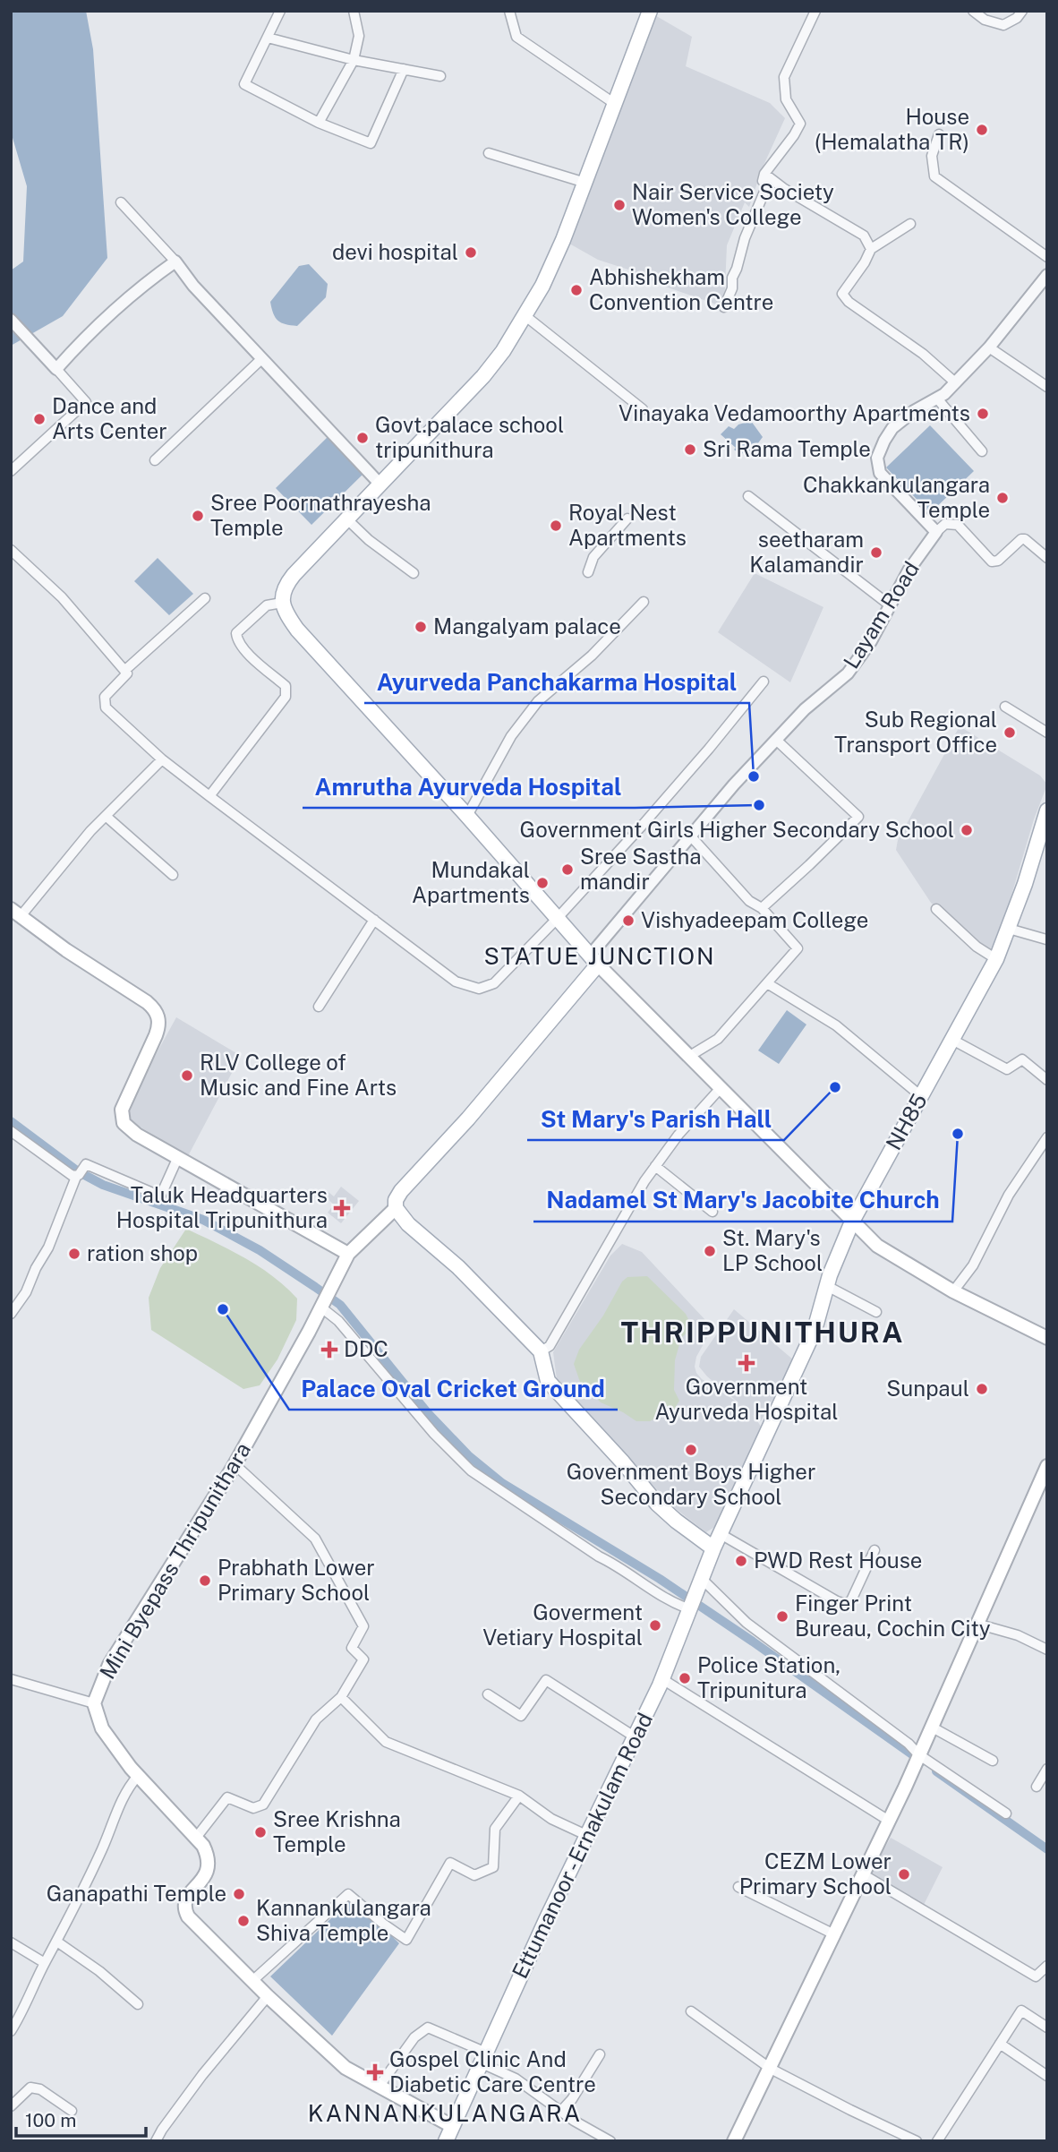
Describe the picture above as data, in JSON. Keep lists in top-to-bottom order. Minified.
{"streets":{"main road":["NH85","Mini Byepass Thripunithara","Ettumanoor - Ernakulam Road"],"street":["Layam Road"]},"crossings":[["NH85","Ettumanoor - Ernakulam Road"],["Mini Byepass Thripunithara","Ettumanoor - Ernakulam Road"]],"districts":["STATUE JUNCTION","THRIPPUNITHURA","KANNANKULANGARA"],"places":{"other":["House (Hemalatha TR)","Nair Service Society Women's College","devi hospital","Abhishekham Convention Centre","Vinayaka Vedamoorthy Apartments","Dance and Arts Center","Govt.palace school tripunithura","Sri Rama Temple","Chakkankulangara Temple","Sree Poornathrayesha Temple","Royal Nest Apartments","seetharam Kalamandir","Mangalyam palace","Sub Regional Transport Office","Ayurveda Panchakarma Hospital","Amrutha Ayurveda Hospital","Government Girls Higher Secondary School","Sree Sastha mandir","Mundakal Apartments","Vishyadeepam College","RLV College of Music and Fine Arts","St Mary's Parish Hall","Nadamel St Mary's Jacobite Church","St. Mary's LP School","ration shop","Palace Oval Cricket Ground","Sunpaul","Government Boys Higher Secondary School","PWD Rest House","Prabhath Lower Primary School","Finger Print Bureau, Cochin City","Goverment Vetiary Hospital","Police Station, Tripunitura","Sree Krishna Temple","CEZM Lower Primary School","Ganapathi Temple","Kannankulangara Shiva Temple"],"health":["Taluk Headquarters Hospital Tripunithura","DDC","Government Ayurveda Hospital","Gospel Clinic And Diabetic Care Centre"]},"scale_bar":"100 m"}
